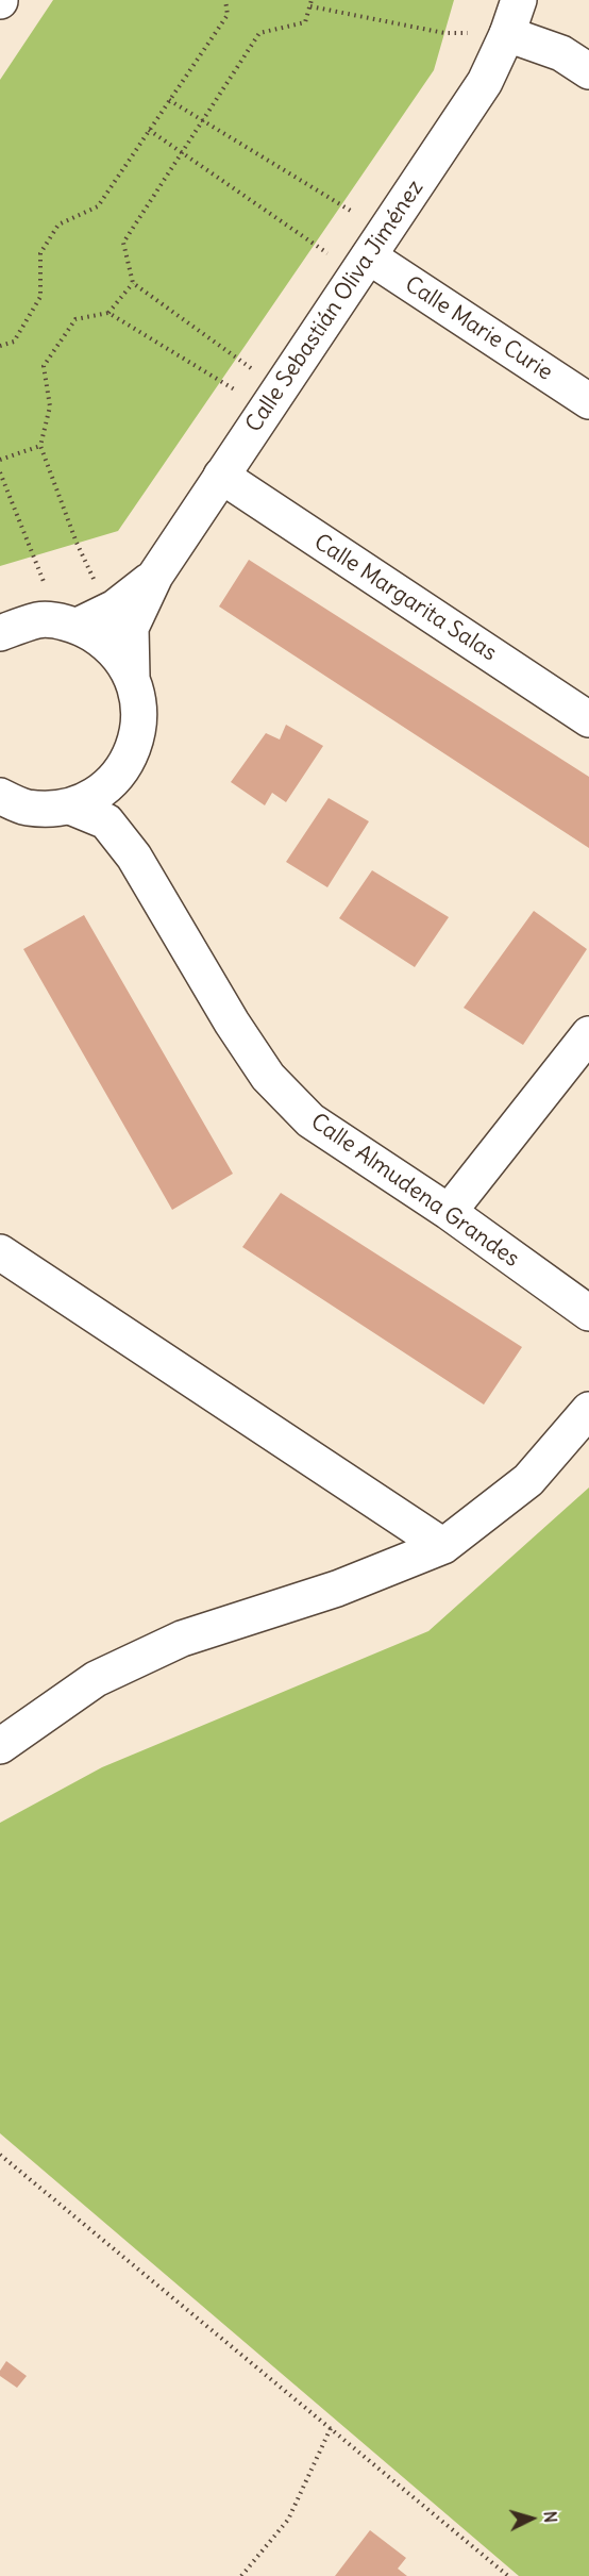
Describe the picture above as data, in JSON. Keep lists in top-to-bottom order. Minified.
{"streets":{"street":["Calle Sebastián Oliva Jiménez","Calle Marie Curie","Calle Margarita Salas","Calle Almudena Grandes"]},"crossings":[["Calle Sebastián Oliva Jiménez","Calle Marie Curie"],["Calle Sebastián Oliva Jiménez","Calle Margarita Salas"]],"north":"right"}
